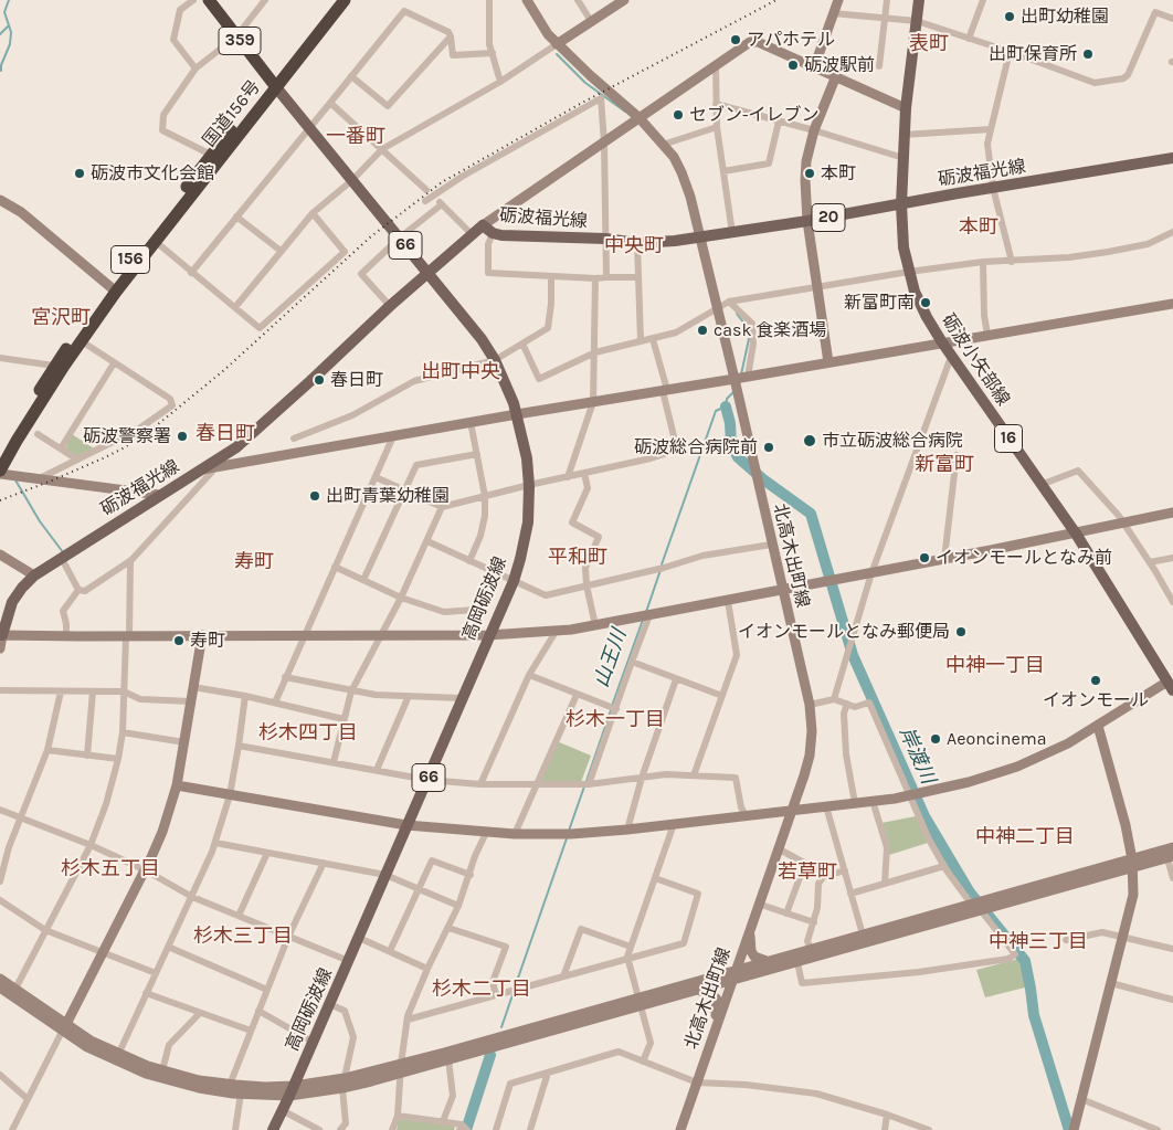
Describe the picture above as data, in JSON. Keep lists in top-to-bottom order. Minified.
{"streets":{"highway":["359","国道156号","156"],"main road":["砺波福光線","20","66","砺波小矢部線","16","高岡砺波線"],"street":["北高木出町線"]},"crossings":[["359","国道156号"],["359","高岡砺波線"],["国道156号","高岡砺波線"],["砺波福光線","砺波小矢部線"],["砺波福光線","北高木出町線"],["砺波福光線","高岡砺波線"]],"districts":["表町","一番町","本町","中央町","宮沢町","出町中央","春日町","新富町","平和町","寿町","中神一丁目","杉木一丁目","杉木四丁目","中神二丁目","杉木五丁目","若草町","杉木三丁目","中神三丁目","杉木二丁目"],"water":["山王川","岸渡川"],"places":["出町幼稚園","アパホテル","出町保育所","砺波駅前","セブン-イレブン","砺波市文化会館","本町","新富町南","cask 食楽酒場","春日町","砺波警察署","市立砺波総合病院","砺波総合病院前","出町青葉幼稚園","イオンモールとなみ前","イオンモールとなみ郵便局","寿町","イオンモール","Aeoncinema"]}
